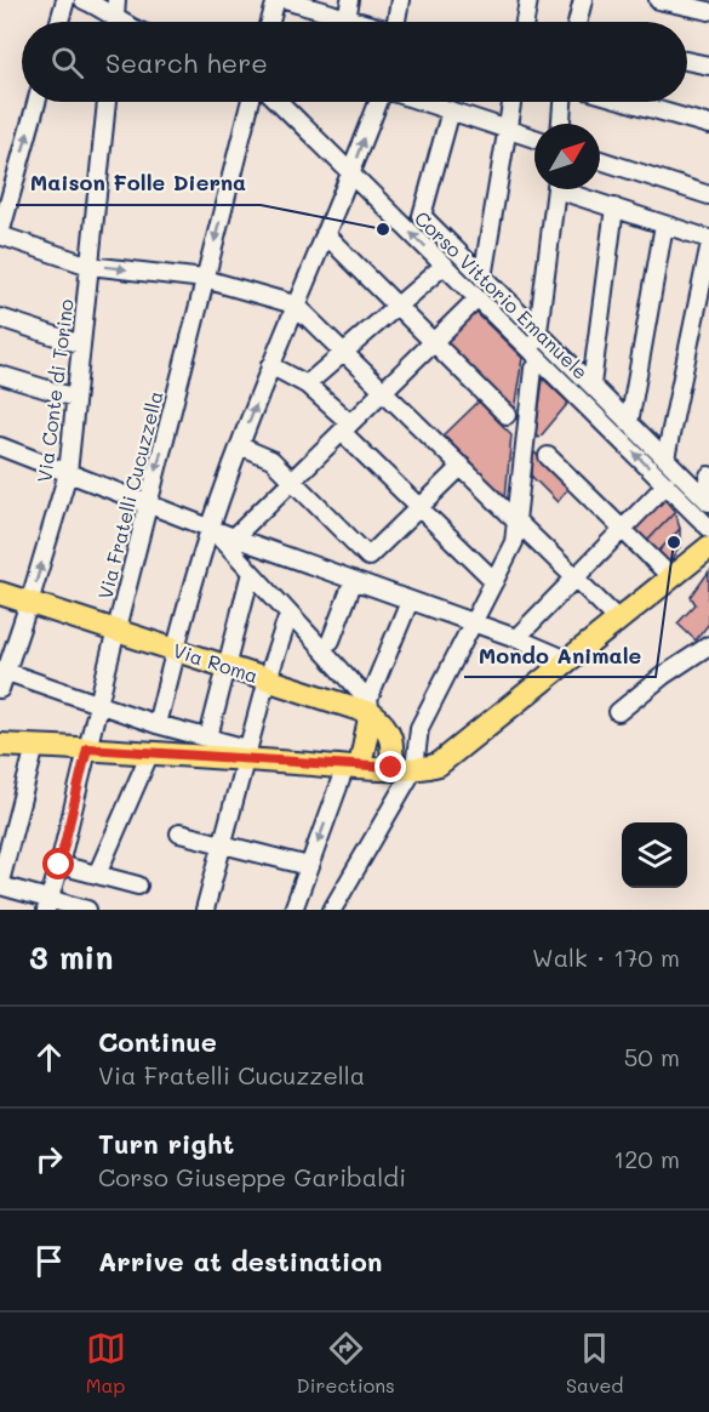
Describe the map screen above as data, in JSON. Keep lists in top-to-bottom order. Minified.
{"streets":{"main road":["Via Roma"],"street":["Corso Vittorio Emanuele","Via Conte di Torino","Via Fratelli Cucuzzella"]},"crossings":[["Via Conte di Torino","Via Roma"],["Via Fratelli Cucuzzella","Via Roma"]],"places":["Maison Folle Dierna","Mondo Animale"],"north":"top right","page":{"search":"Search here","heading":["3 min","Walk · 170 m"],"list":[["Continue","Via Fratelli Cucuzzella","50 m"],["Turn right","Corso Giuseppe Garibaldi","120 m"],"Arrive at destination"],"nav":["Map","Directions","Saved"]}}
